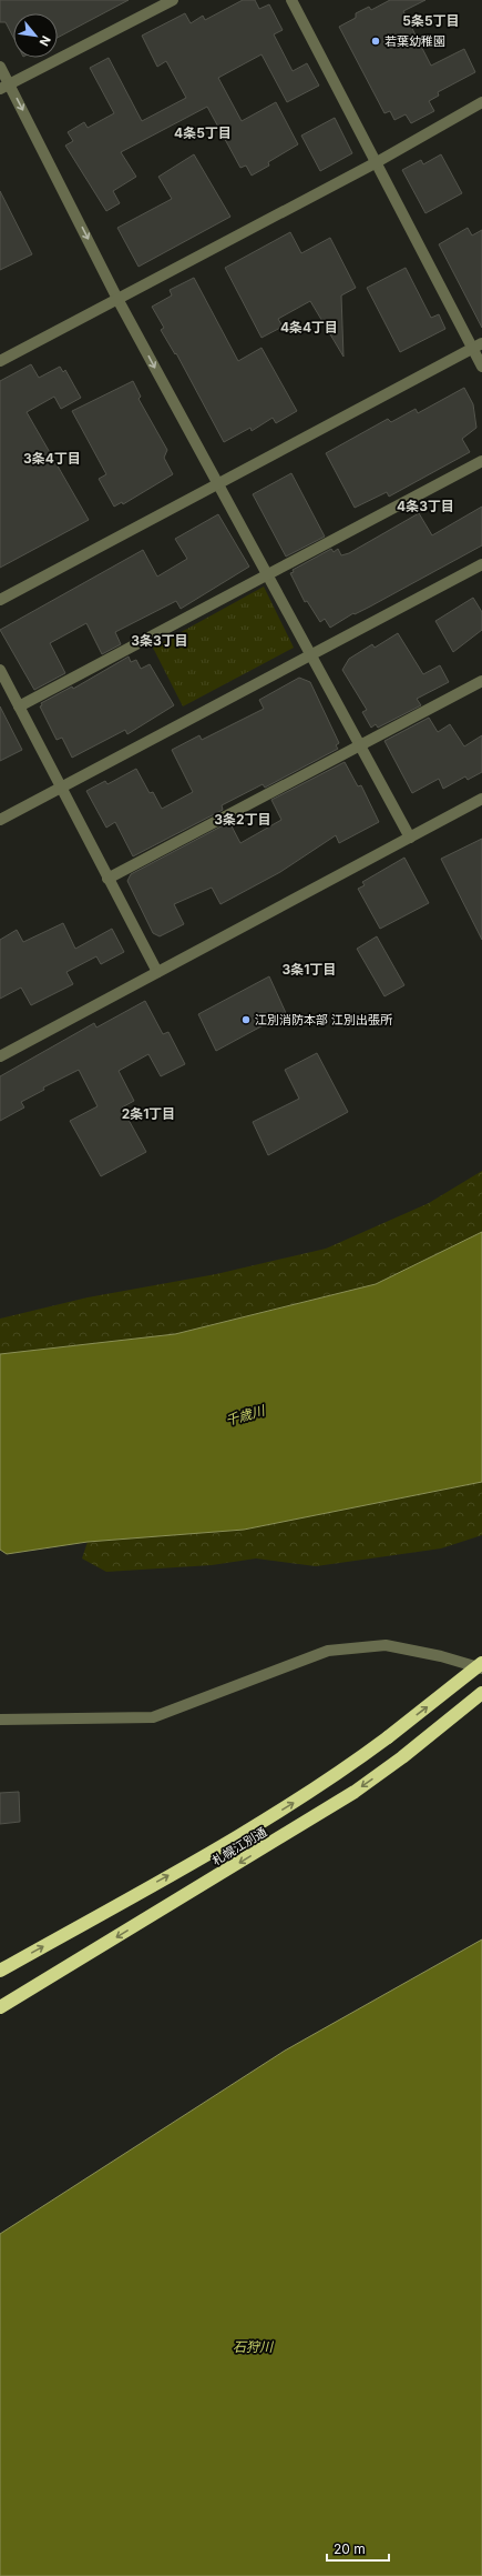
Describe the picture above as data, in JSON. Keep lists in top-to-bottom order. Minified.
{"streets":{"highway":["札幌江別通"]},"districts":["5条5丁目","4条5丁目","4条4丁目","3条4丁目","4条3丁目","3条3丁目","3条2丁目","3条1丁目","2条1丁目"],"water":["千歳川","石狩川"],"places":["若葉幼稚園","江別消防本部 江別出張所"],"scale_bar":"20 m","north":"bottom right"}
